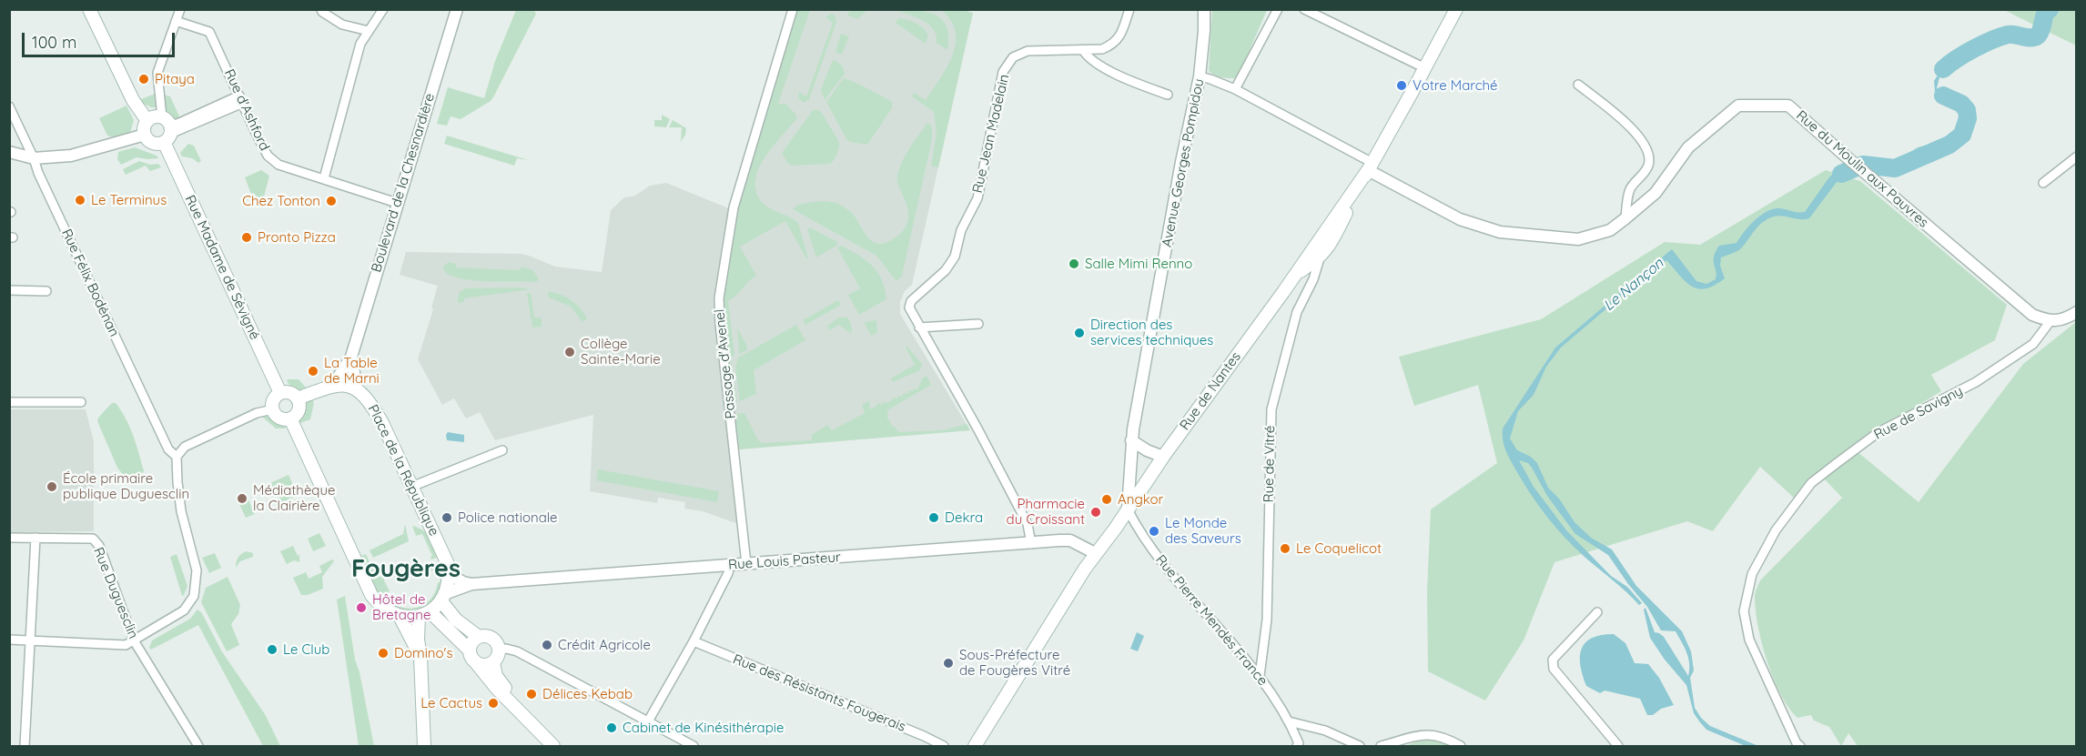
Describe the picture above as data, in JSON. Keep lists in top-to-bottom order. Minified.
{"streets":{"main road":["Rue Madame de Sévigné","Rue de Nantes","Place de la République"],"street":["Rue d'Ashford","Rue Jean Madelain","Avenue Georges Pompidou","Rue du Moulin aux Pauvres","Boulevard de la Chesnardière","Rue Félix Bodénan","Passage d'Avenel","Rue de Savigny","Rue de Vitré","Rue Louis Pasteur","Rue Duguesclin","Rue Pierre Mendès France","Rue des Résistants Fougerais"]},"crossings":[["Rue d'Ashford","Boulevard de la Chesnardière"],["Rue Jean Madelain","Rue Louis Pasteur"],["Avenue Georges Pompidou","Rue de Nantes"],["Avenue Georges Pompidou","Rue Pierre Mendès France"],["Rue du Moulin aux Pauvres","Rue de Nantes"],["Rue du Moulin aux Pauvres","Rue de Savigny"],["Boulevard de la Chesnardière","Place de la République"],["Passage d'Avenel","Rue Louis Pasteur"],["Rue de Nantes","Rue de Vitré"],["Rue de Nantes","Rue Louis Pasteur"],["Rue de Nantes","Rue Pierre Mendès France"],["Rue de Vitré","Rue Pierre Mendès France"],["Place de la République","Rue Louis Pasteur"]],"districts":["Fougères"],"water":["Le Nançon"],"places":["Pitaya","Votre Marché","Le Terminus","Chez Tonton","Pronto Pizza","Salle Mimi Renno","Direction des services techniques","Collège Sainte-Marie","La Table de Marni","École primaire publique Duguesclin","Médiathèque la Clairière","Angkor","Pharmacie du Croissant","Police nationale","Dekra","Le Monde des Saveurs","Le Coquelicot","Hôtel de Bretagne","Crédit Agricole","Le Club","Domino's","Sous-Préfecture de Fougères Vitré","Délices Kebab","Le Cactus","Cabinet de Kinésithérapie"],"scale_bar":"100 m"}
